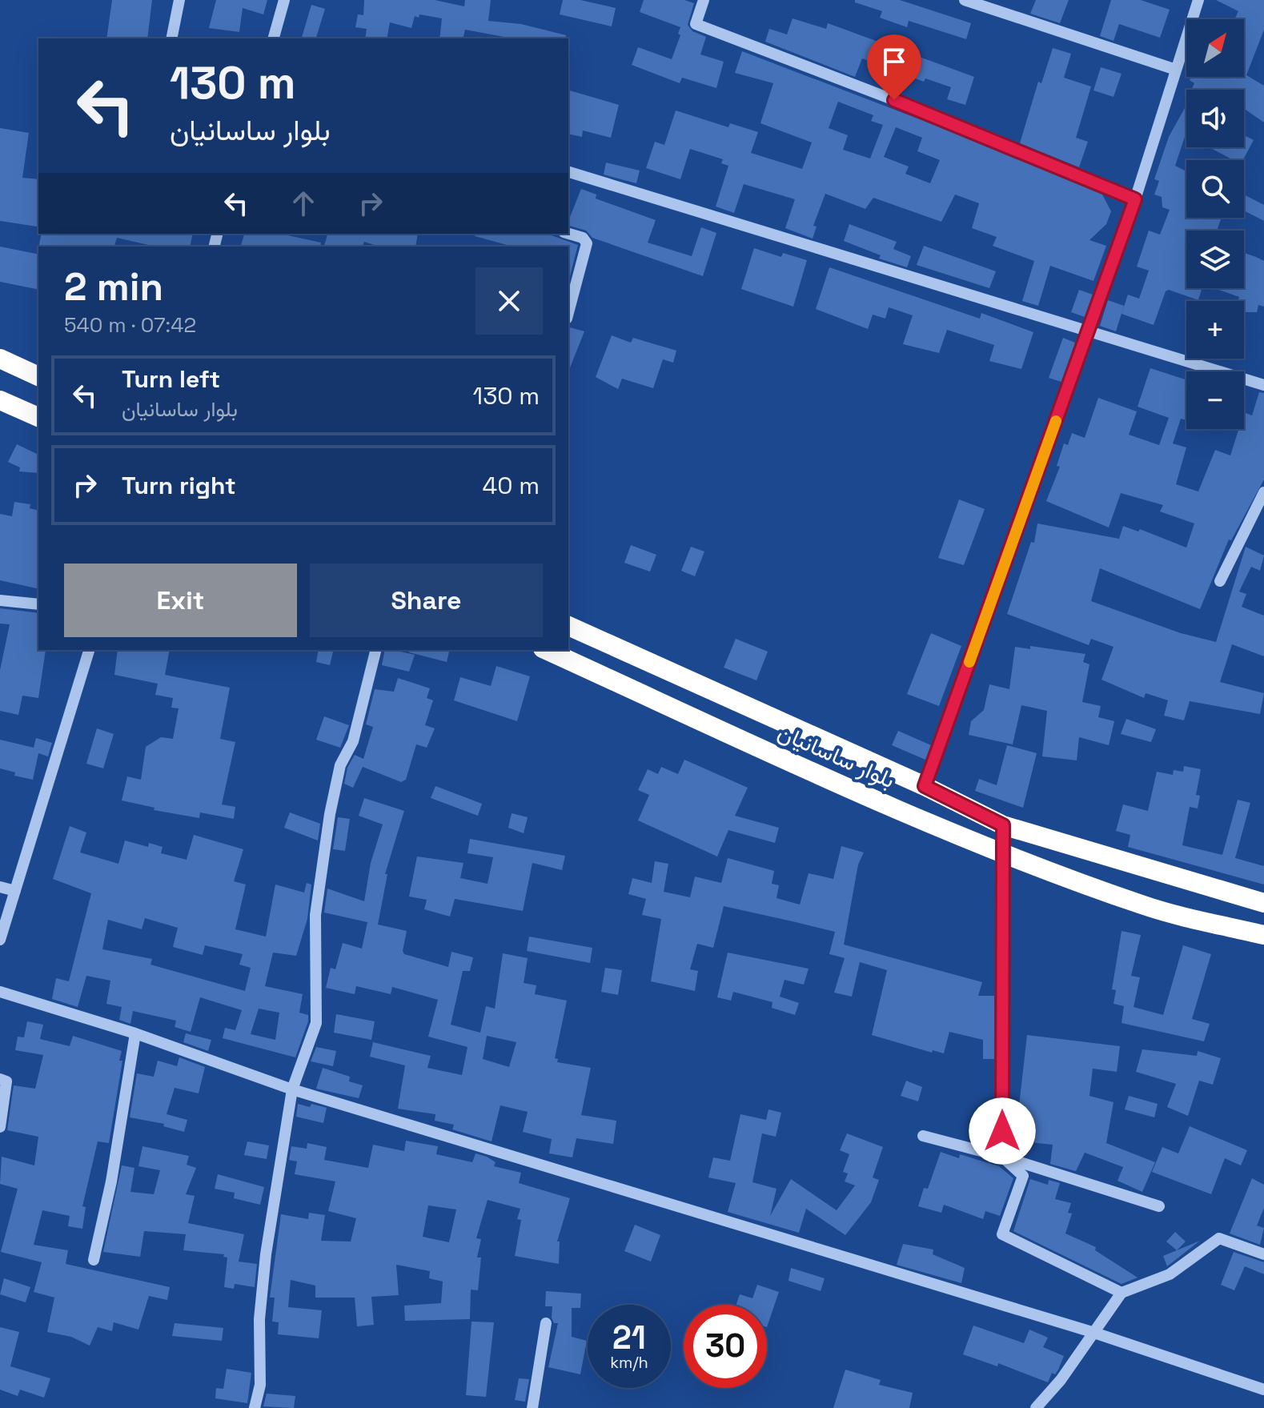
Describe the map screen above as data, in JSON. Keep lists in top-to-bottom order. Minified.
{"streets":{"highway":["بلوار ساسانیان"]},"north":"top right","page":{"map_buttons":["+","−"],"turn":["130 m","بلوار ساسانیان"],"heading":["2 min","540 m · 07:42"],"list":[{"name":"Turn left","note":"بلوار ساسانیان","value":"130 m"},{"name":"Turn right","value":"40 m"}],"buttons":["Exit","Share"],"speed":"21 km/h","limit":"30"}}
